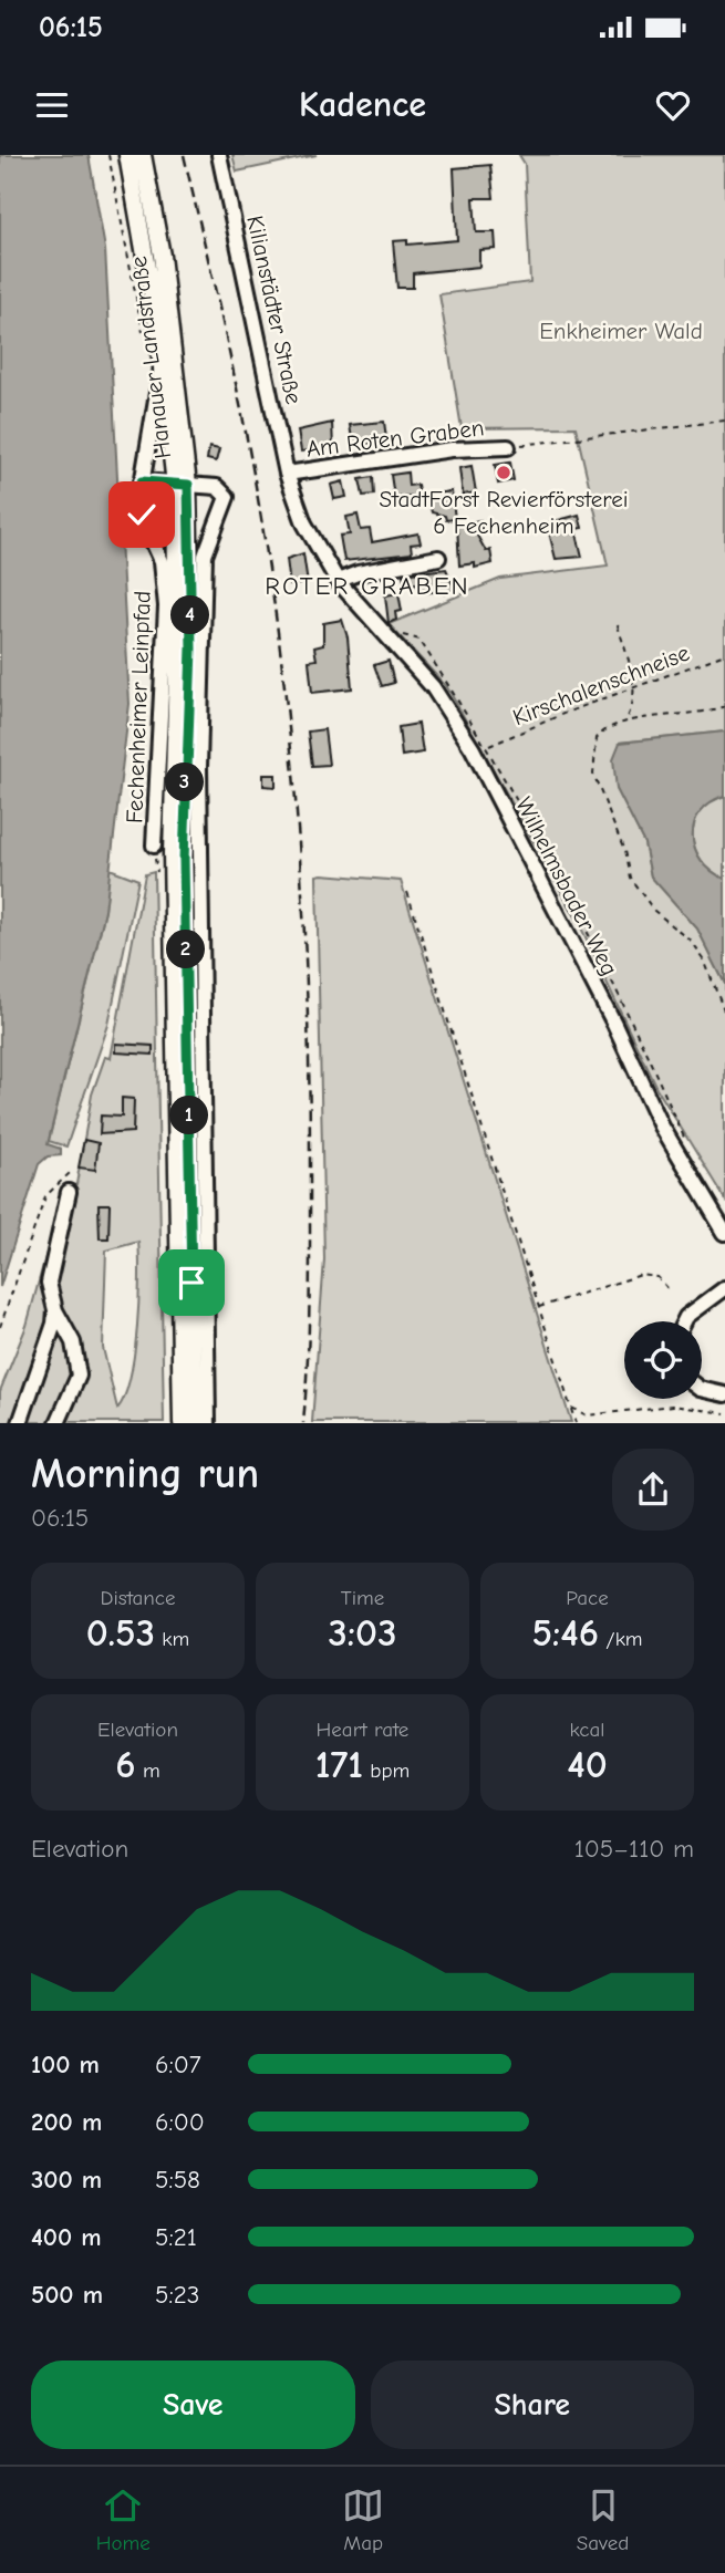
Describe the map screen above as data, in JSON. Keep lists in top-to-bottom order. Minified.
{"streets":{"main road":["Hanauer Landstraße"],"street":["Kilianstädter Straße","Am Roten Graben","Fechenheimer Leinpfad","Wilhelmsbader Weg"],"path":["Kirschalenschneise"]},"crossings":[["Kilianstädter Straße","Am Roten Graben"],["Kilianstädter Straße","Wilhelmsbader Weg"],["Hanauer Landstraße","Fechenheimer Leinpfad"],["Am Roten Graben","Wilhelmsbader Weg"]],"districts":["ROTER GRABEN"],"parks":["Enkheimer Wald"],"places":["StadtForst Revierförsterei 6 Fechenheim"],"page":{"status":"06:15","header":"Kadence","pins":["4","3","2","1"],"heading":["Morning run","06:15"],"stats":[["Distance","0.53 km"],["Time","3:03"],["Pace","5:46 /km"],["Elevation","6 m"],["Heart rate","171 bpm"],["kcal","40"]],"chart":["Elevation","105–110 m"],"list":[{"name":"100 m","note":"6:07"},{"name":"200 m","note":"6:00"},{"name":"300 m","note":"5:58"},{"name":"400 m","note":"5:21"},{"name":"500 m","note":"5:23"}],"buttons":["Save","Share"],"tabs":["Home","Map","Saved"]}}
